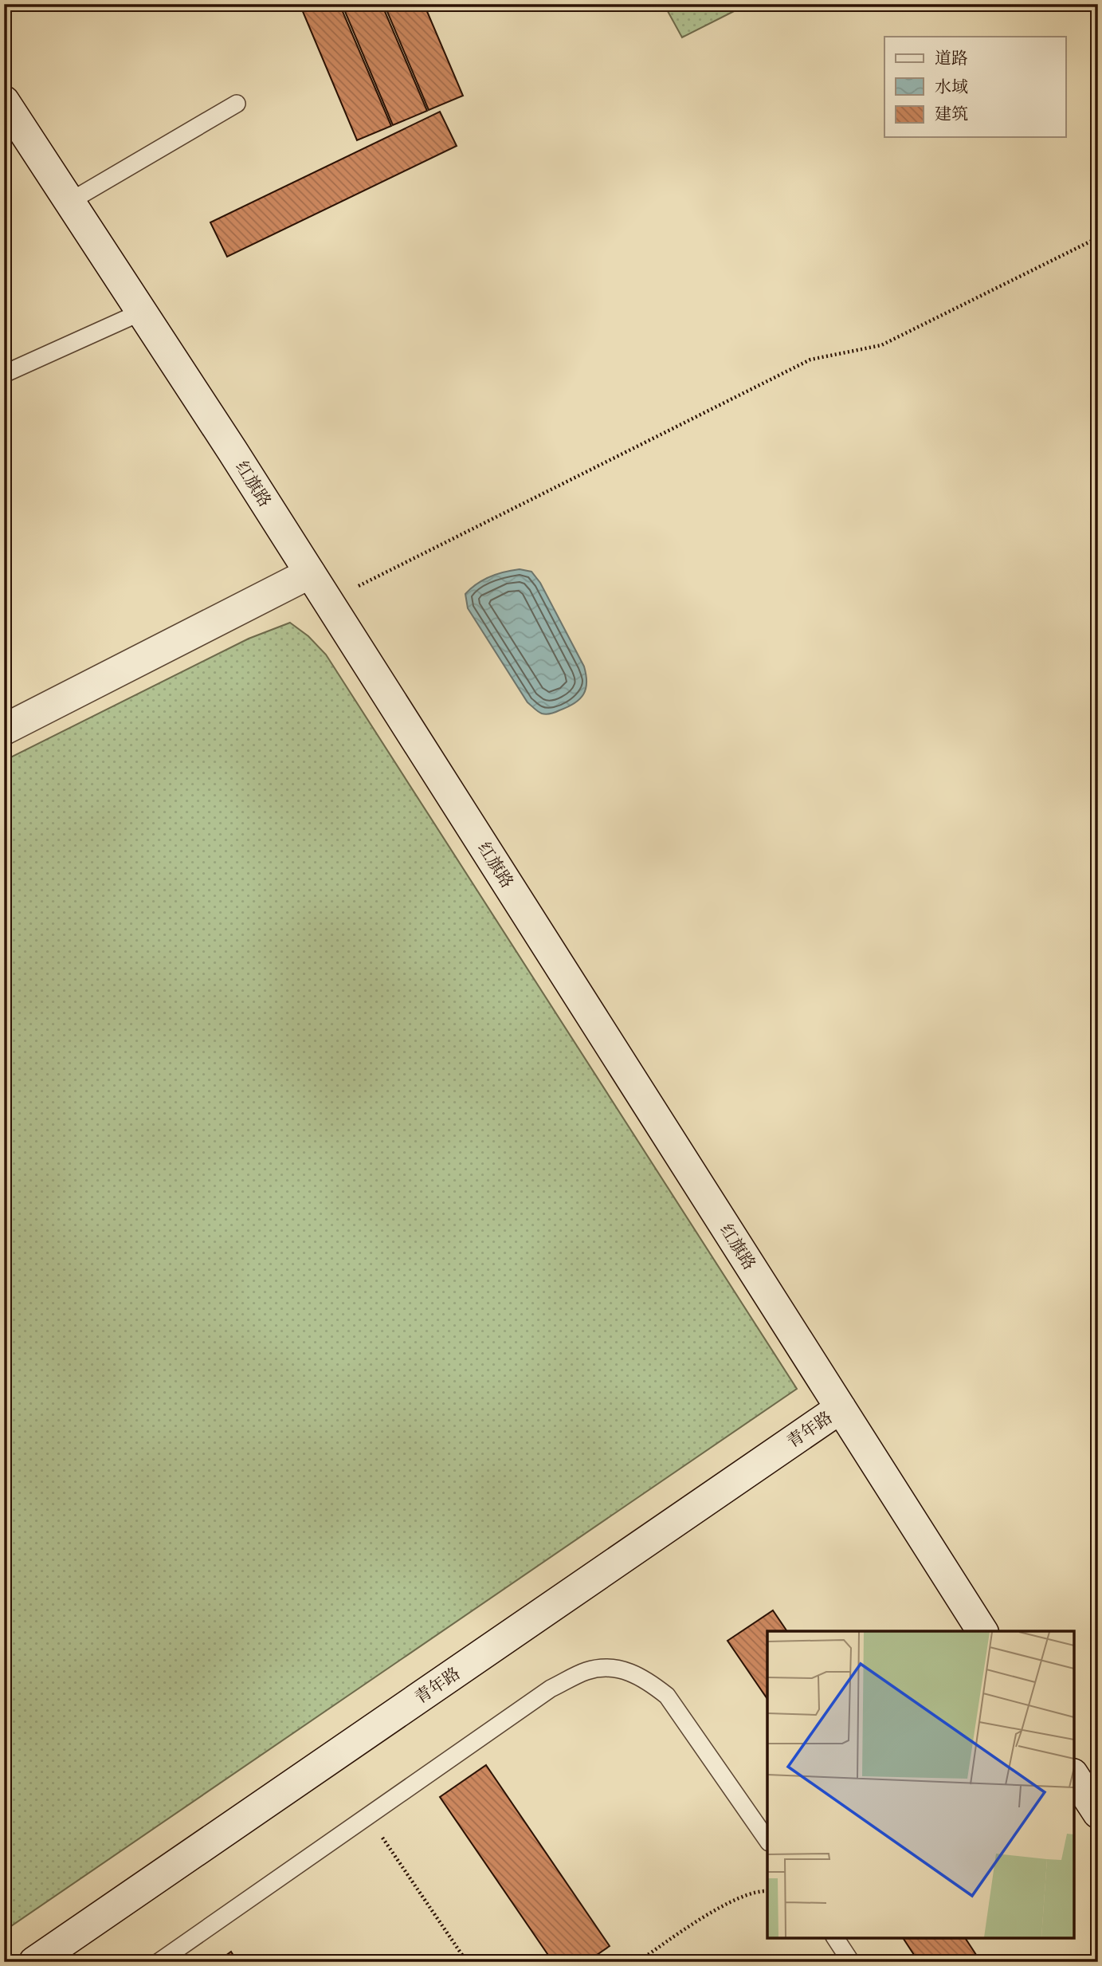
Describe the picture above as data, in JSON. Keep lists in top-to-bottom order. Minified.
{"streets":{"street":["红旗路","青年路"]},"crossings":[["红旗路","青年路"]],"legend":["道路","水域","建筑"]}
